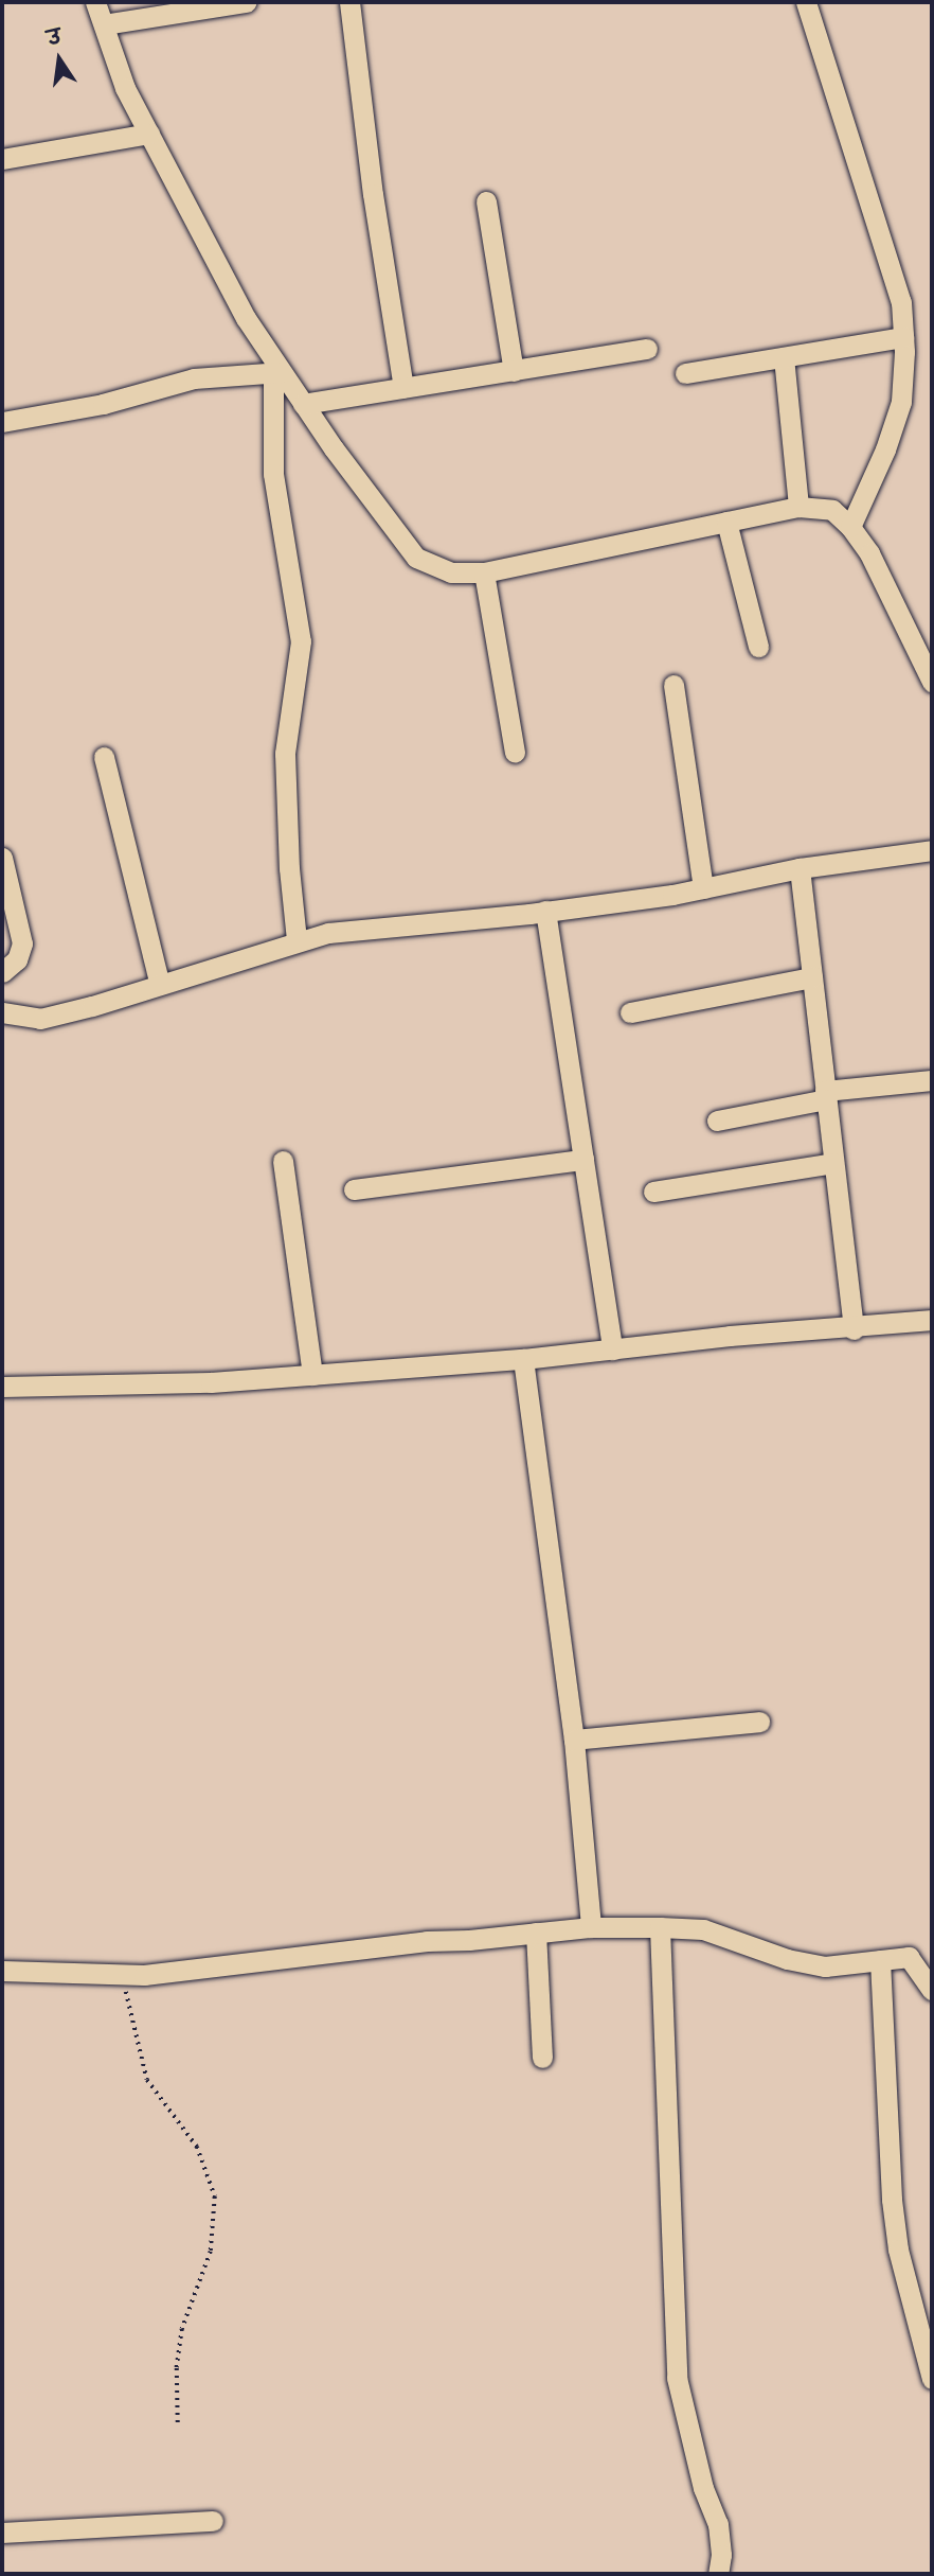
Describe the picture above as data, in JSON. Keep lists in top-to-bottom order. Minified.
{"north":"top"}
